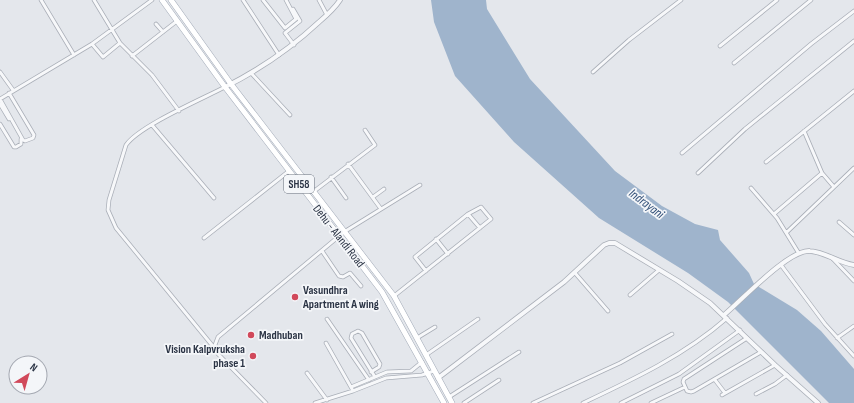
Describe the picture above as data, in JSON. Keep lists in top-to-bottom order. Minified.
{"streets":{"main road":["SH58","Dehu - Alandi Road"]},"water":["Indrayani"],"places":["Vasundhra Apartment A wing","Madhuban","Vision Kalpvruksha phase 1"],"north":"top right"}
